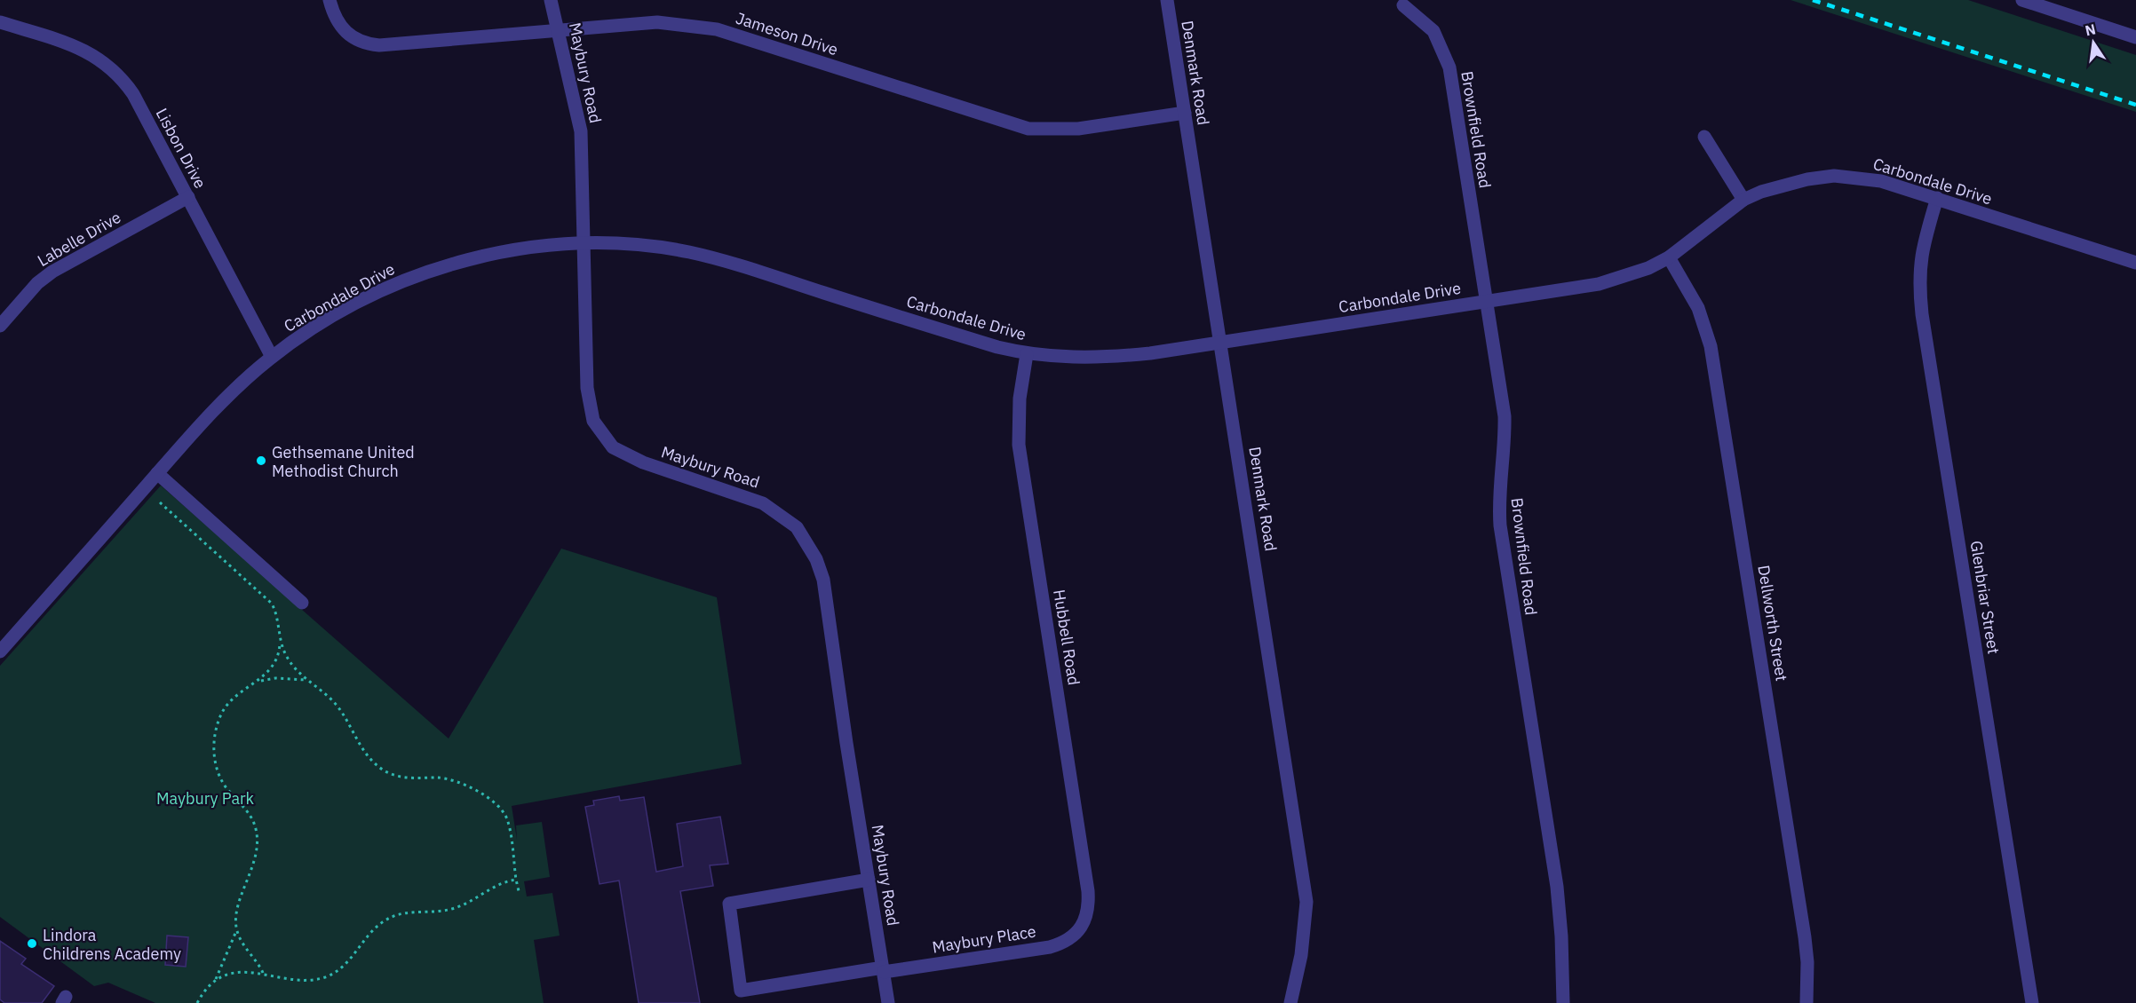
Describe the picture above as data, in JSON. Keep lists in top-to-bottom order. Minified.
{"streets":{"street":["Jameson Drive","Maybury Road","Denmark Road","Brownfield Road","Lisbon Drive","Carbondale Drive","Labelle Drive","Glenbriar Street","Dellworth Street","Hubbell Road","Maybury Place"]},"crossings":[["Jameson Drive","Maybury Road"],["Jameson Drive","Denmark Road"],["Maybury Road","Carbondale Drive"],["Maybury Road","Maybury Place"],["Denmark Road","Carbondale Drive"],["Brownfield Road","Carbondale Drive"],["Lisbon Drive","Carbondale Drive"],["Lisbon Drive","Labelle Drive"],["Carbondale Drive","Glenbriar Street"],["Carbondale Drive","Dellworth Street"],["Carbondale Drive","Hubbell Road"],["Hubbell Road","Maybury Place"]],"parks":["Maybury Park"],"places":["Gethsemane United Methodist Church","Lindora Childrens Academy"],"north":"top"}
